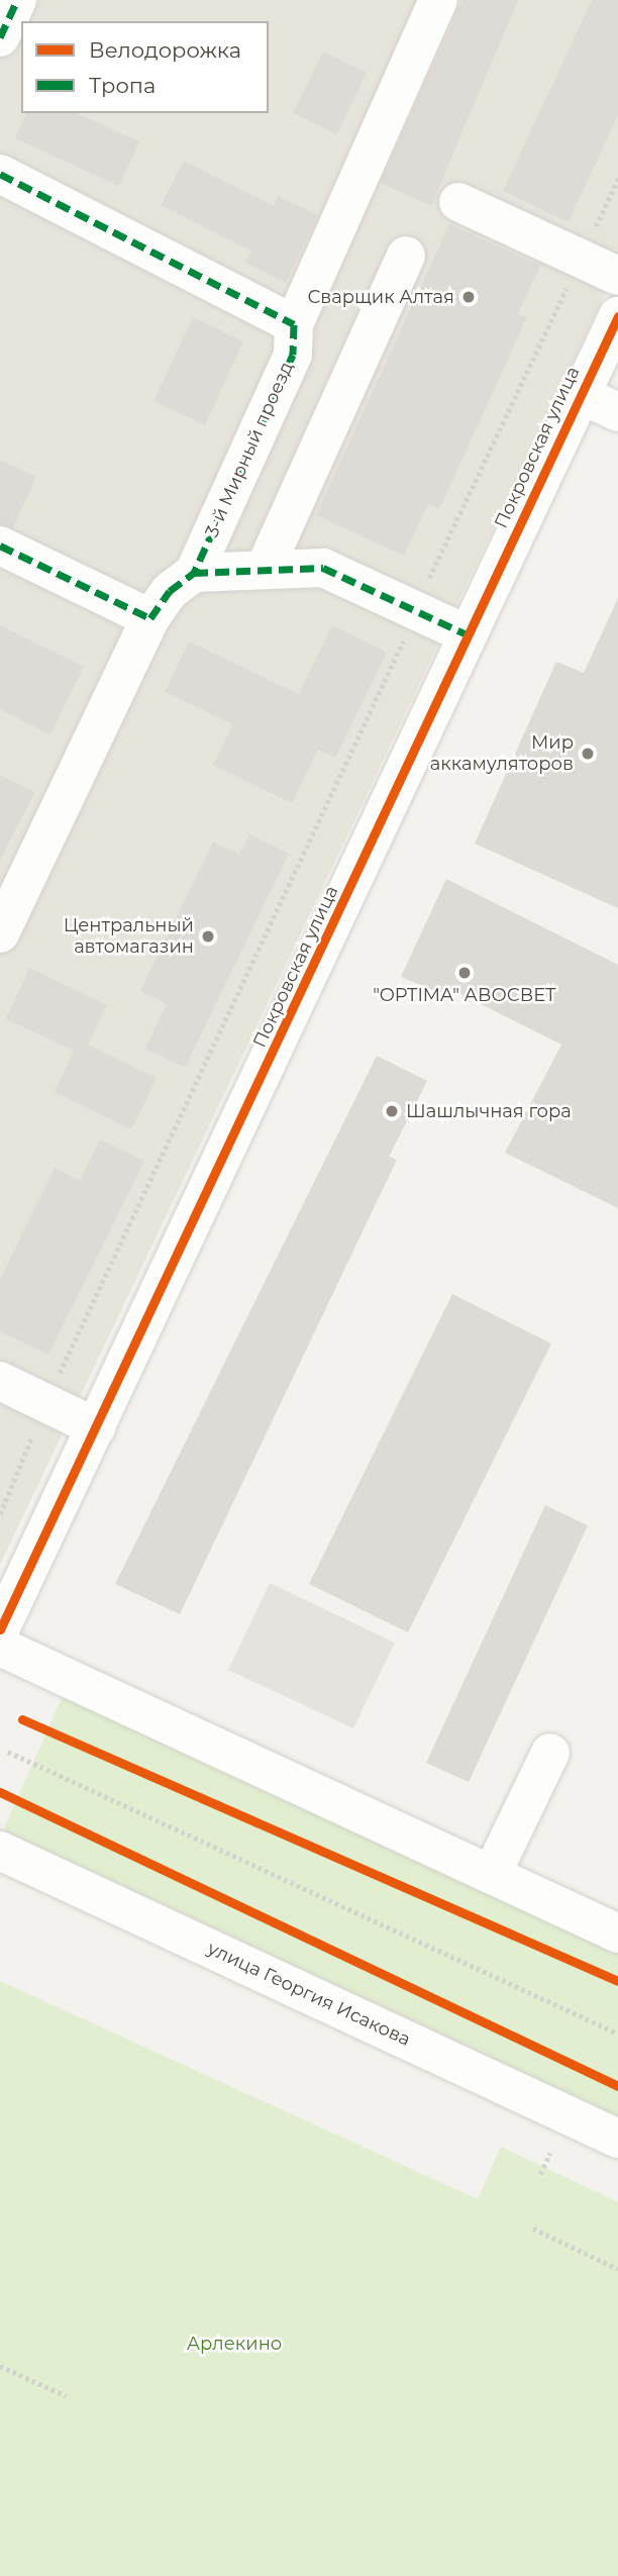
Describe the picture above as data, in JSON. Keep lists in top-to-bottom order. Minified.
{"streets":{"street":["Покровская улица","3-й Мирный проезд","улица Георгия Исакова"]},"parks":["Арлекино"],"places":["Сварщик Алтая","Мир аккамуляторов","Центральный автомагазин","\"OPTIMA\" АВОСВЕТ","Шашлычная гора"],"legend":["Велодорожка","Тропа"]}
